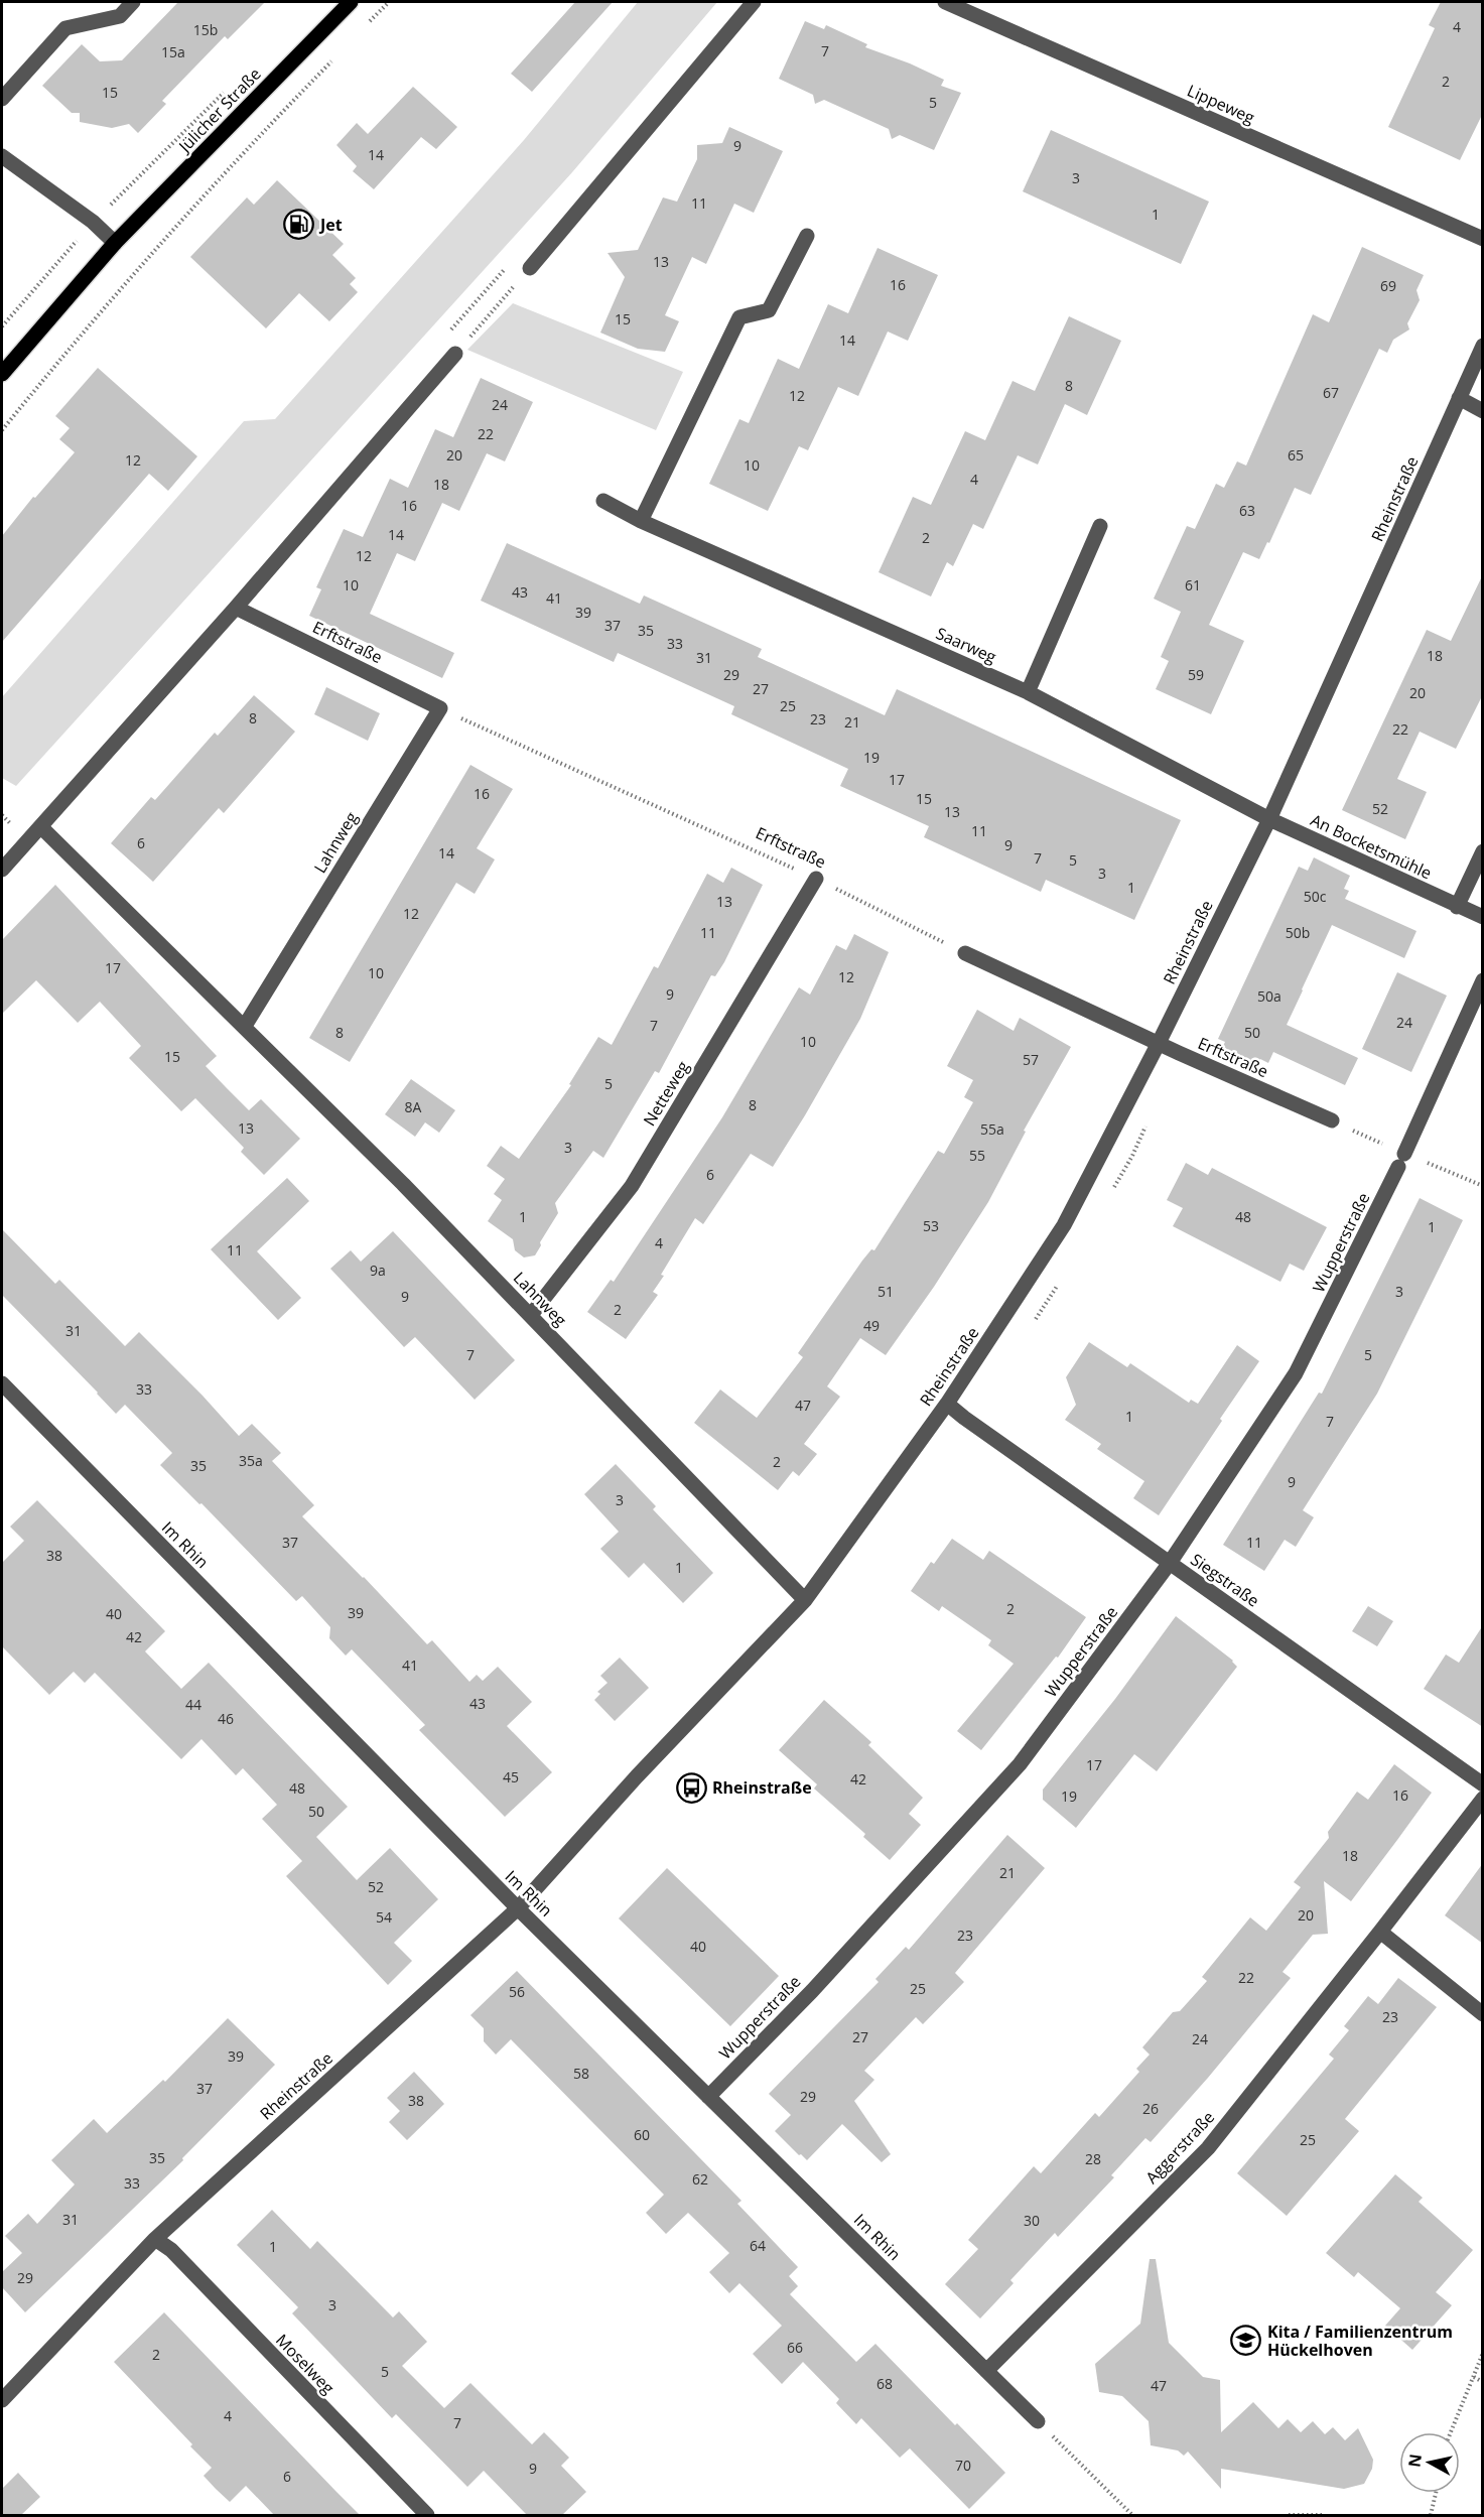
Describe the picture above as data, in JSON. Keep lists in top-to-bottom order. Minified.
{"streets":{"main road":["Jülicher Straße"],"street":["Lippeweg","Rheinstraße","Erftstraße","Saarweg","Lahnweg","An Bocketsmühle","Netteweg","Wupperstraße","Im Rhin","Siegstraße","Aggerstraße","Moselweg"]},"crossings":[["Rheinstraße","Erftstraße"],["Rheinstraße","Saarweg"],["Rheinstraße","Lahnweg"],["Rheinstraße","An Bocketsmühle"],["Rheinstraße","Im Rhin"],["Rheinstraße","Siegstraße"],["Rheinstraße","Moselweg"],["Erftstraße","Lahnweg"],["Erftstraße","Netteweg"],["Saarweg","An Bocketsmühle"],["Lahnweg","Netteweg"],["Wupperstraße","Im Rhin"],["Wupperstraße","Siegstraße"],["Im Rhin","Aggerstraße"]],"places":{"fuel station":["Jet"],"bus stop":["Rheinstraße"],"school or university":["Kita / Familienzentrum Hückelhoven"]},"house_numbers":["4","15b","7","15a","2","15","5","9","14","3","11","1","13","16","69","15","14","8","67","12","24","22","20","65","12","10","4","18","16","63","14","2","12","10","61","43","41","39","37","35","33","18","31","29","59","27","20","25","8","23","21","22","19","17","16","15","52","13","11","6","9","14","7","5","3","1","50c","13","12","11","50b","17","10","12","9","50a","24","7","8","50","10","15","57","5","8","8A","13","55a","3","55","6","1","48","53","1","4","11","9a","51","3","9","2","49","31","7","5","33","47","1","7","35a","2","35","9","3","37","11","38","1","2","39","40","42","41","43","44","46","17","45","42","48","16","19","50","18","21","52","20","54","23","40","22","25","56","23","27","24","39","58","37","29","38","26","60","25","35","28","62","33","31","30","64","1","29","3","66","2","5","68","47","4","7","70","9","6"],"north":"left"}
